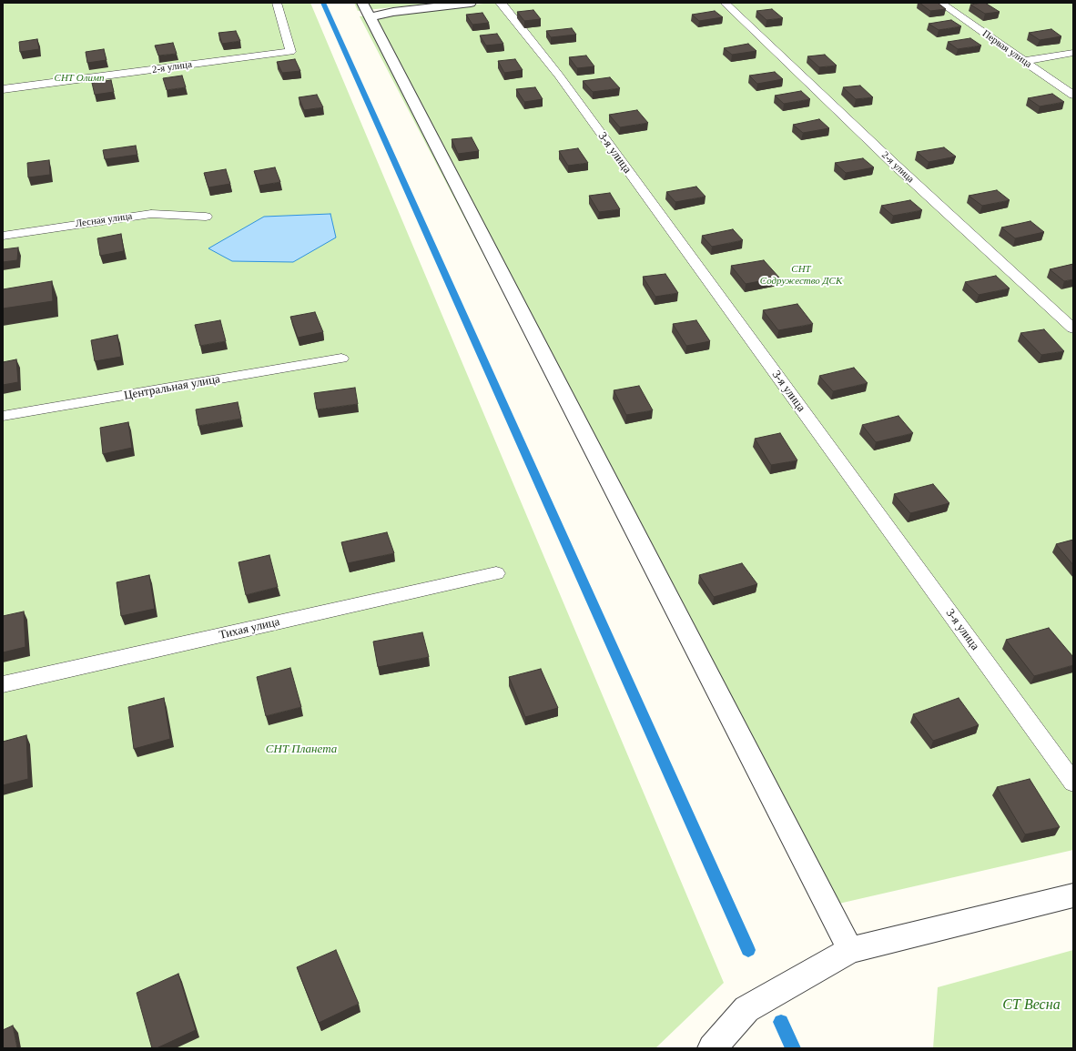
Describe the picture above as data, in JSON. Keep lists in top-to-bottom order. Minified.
{"streets":{"lane":["Первая улица","2-я улица","3-я улица","Лесная улица","Центральная улица","Тихая улица"]},"parks":["СНТ Олимп","СНТ Содружество ДСК","СНТ Планета","СТ Весна"]}
